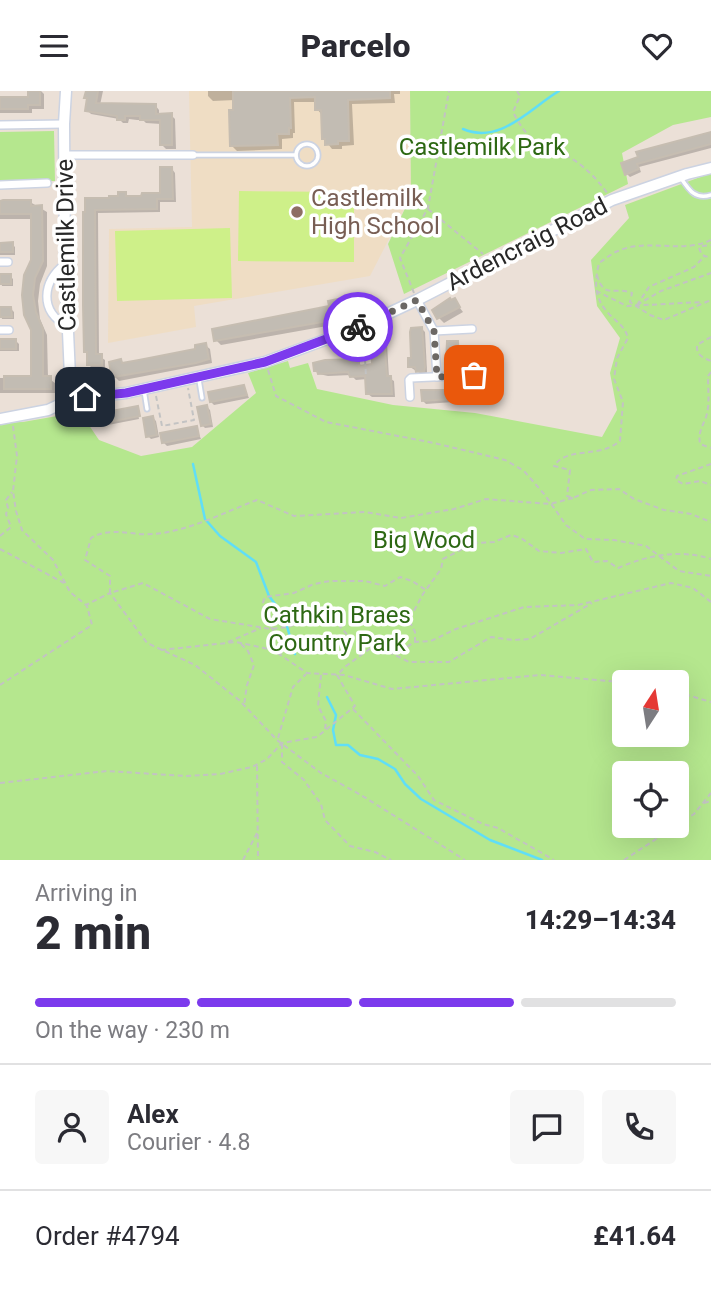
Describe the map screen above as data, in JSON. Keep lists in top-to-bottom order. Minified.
{"streets":{"street":["Ardencraig Road","Castlemilk Drive"]},"crossings":[["Ardencraig Road","Castlemilk Drive"]],"parks":["Castlemilk Park","Big Wood","Cathkin Braes Country Park"],"places":["Castlemilk High School"],"north":"top","page":{"header":"Parcelo","heading":["2 min","Arriving in","14:29–14:34"],"panel":["Alex","Courier · 4.8","Order #4794","£41.64"],"bar":"On the way · 230 m"}}
